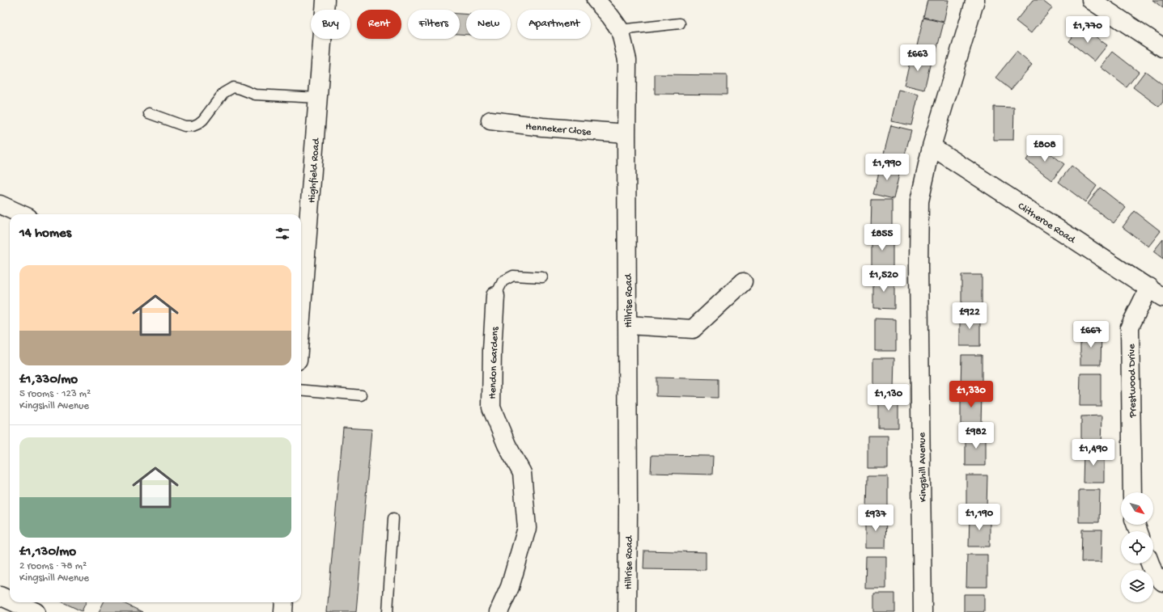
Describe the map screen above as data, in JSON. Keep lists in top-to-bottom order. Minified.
{"streets":{"street":["Henneker Close","Highfield Road","Clitheroe Road","Hillrise Road","Hendon Gardens","Prestwood Drive","Kingshill Avenue"]},"crossings":[["Henneker Close","Hillrise Road"],["Clitheroe Road","Prestwood Drive"],["Clitheroe Road","Kingshill Avenue"]],"north":"bottom right","page":{"chip":["Buy","Rent","Filters","New","Apartment"],"price":["£1,770","£663","£808","£1,990","£855","£1,520","£922","£667","£1,330","£1,130","£982","£1,490","£1,190","£937"],"heading":"14 homes","list":[{"name":"£1,330/mo","note":"5 rooms · 123 m² · Kingshill Avenue"},{"name":"£1,130/mo","note":"2 rooms · 78 m² · Kingshill Avenue"}]}}
